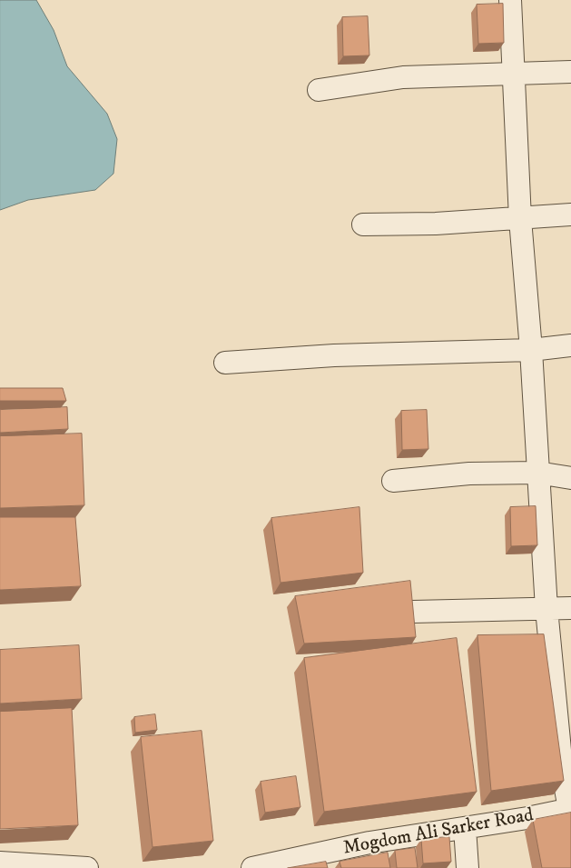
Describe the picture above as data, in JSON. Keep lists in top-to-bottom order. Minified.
{"streets":{"street":["Mogdom Ali Sarker Road"]}}
